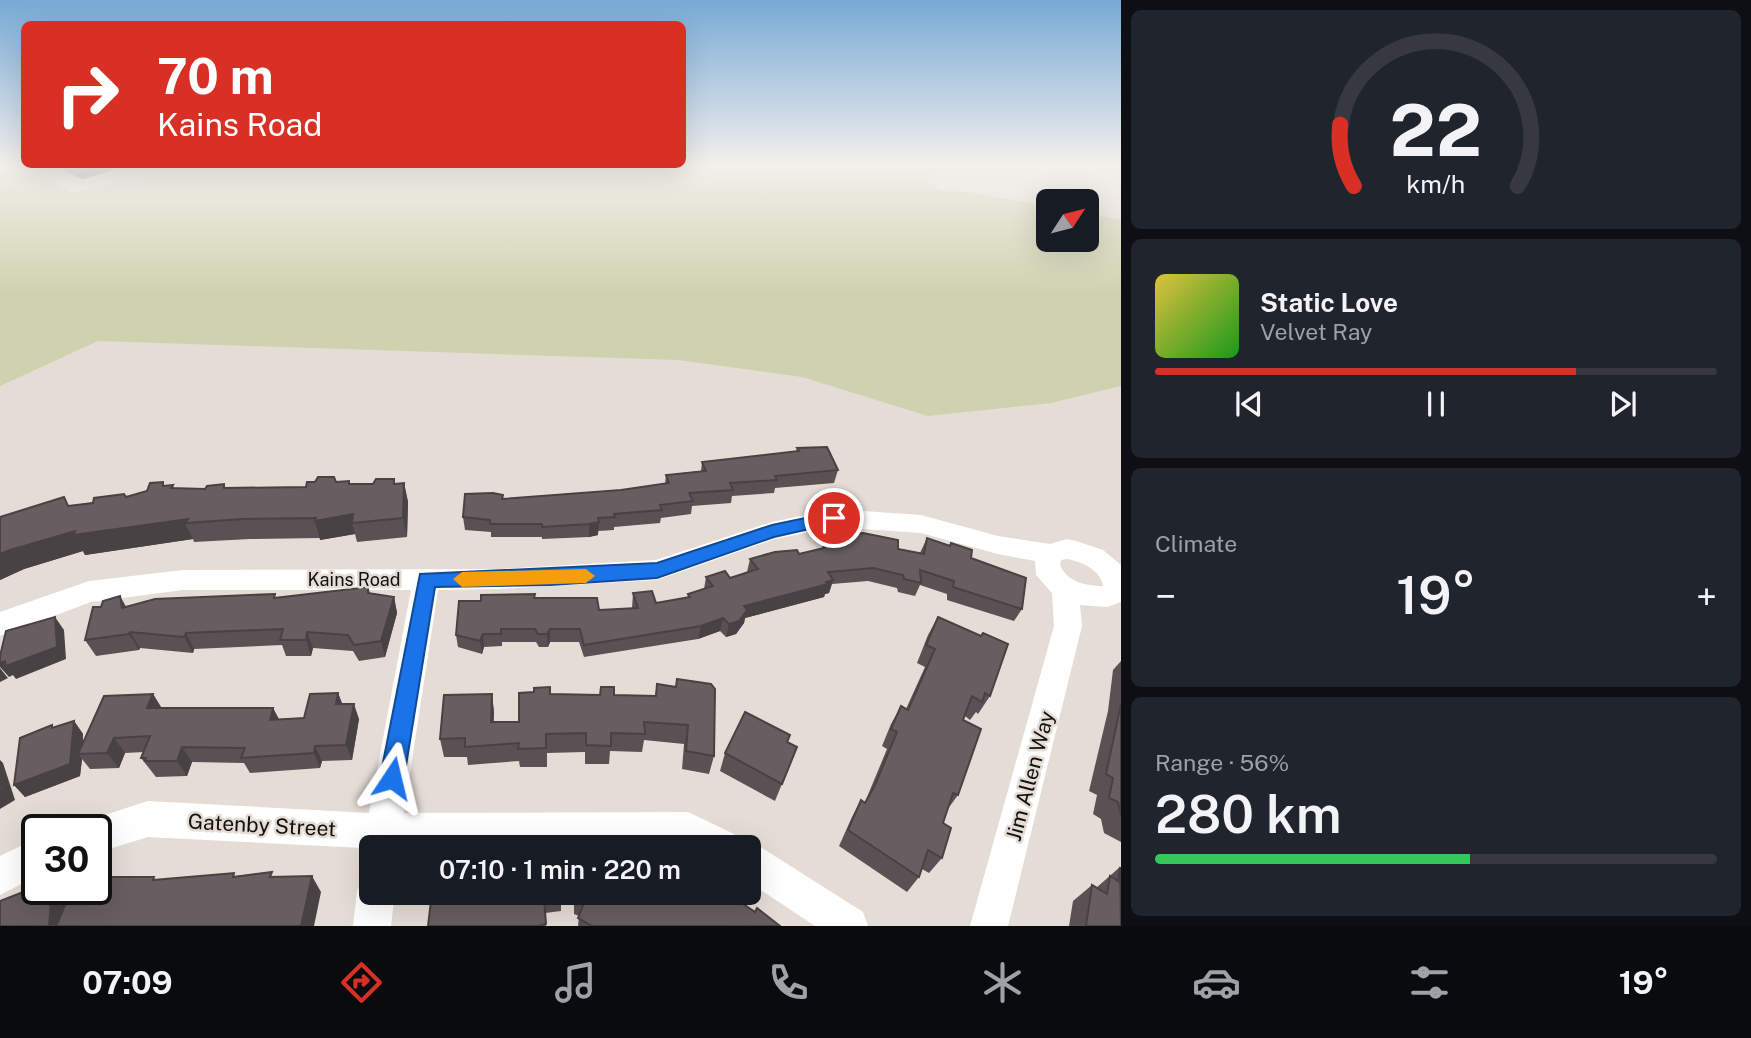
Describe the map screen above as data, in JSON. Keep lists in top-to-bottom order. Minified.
{"streets":{"street":["Kains Road","Jim Allen Way","Gatenby Street"]},"crossings":[["Kains Road","Jim Allen Way"]],"north":"top right","page":{"turn":["70 m","Kains Road"],"song":["Static Love","Velvet Ray"],"tile":["Climate",["Range · 56%","280 km"]],"heat":["−","19°","+"],"limit":"30","trip":"07:10 · 1 min · 220 m","tabs":["07:09","19°"],"gauge":["22","km/h"]}}
